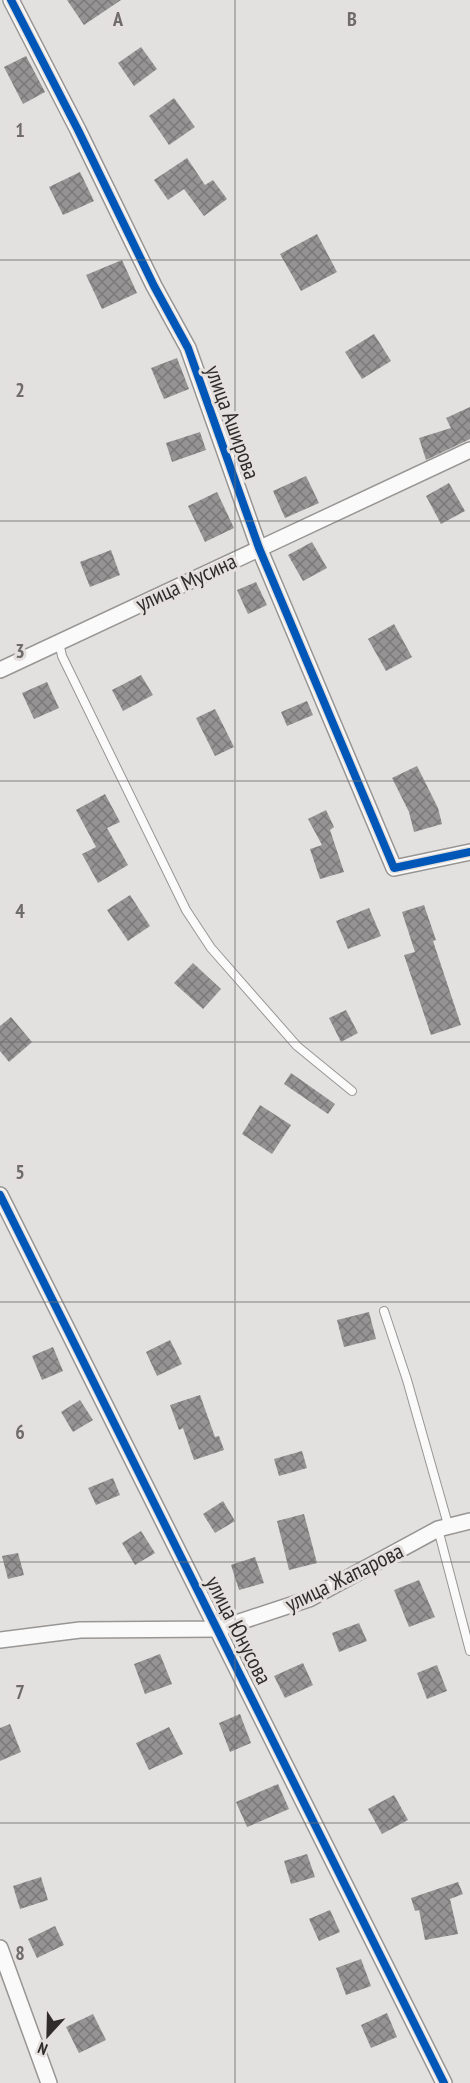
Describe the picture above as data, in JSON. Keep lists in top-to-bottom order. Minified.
{"streets":{"street":["улица Аширова","улица Мусина","улица Жапарова","улица Юнусова"]},"crossings":[["улица Аширова","улица Мусина"],["улица Жапарова","улица Юнусова"]],"north":"bottom","grid":{"columns":["A","B"],"rows":["1","2","3","4","5","6","7","8"]}}
